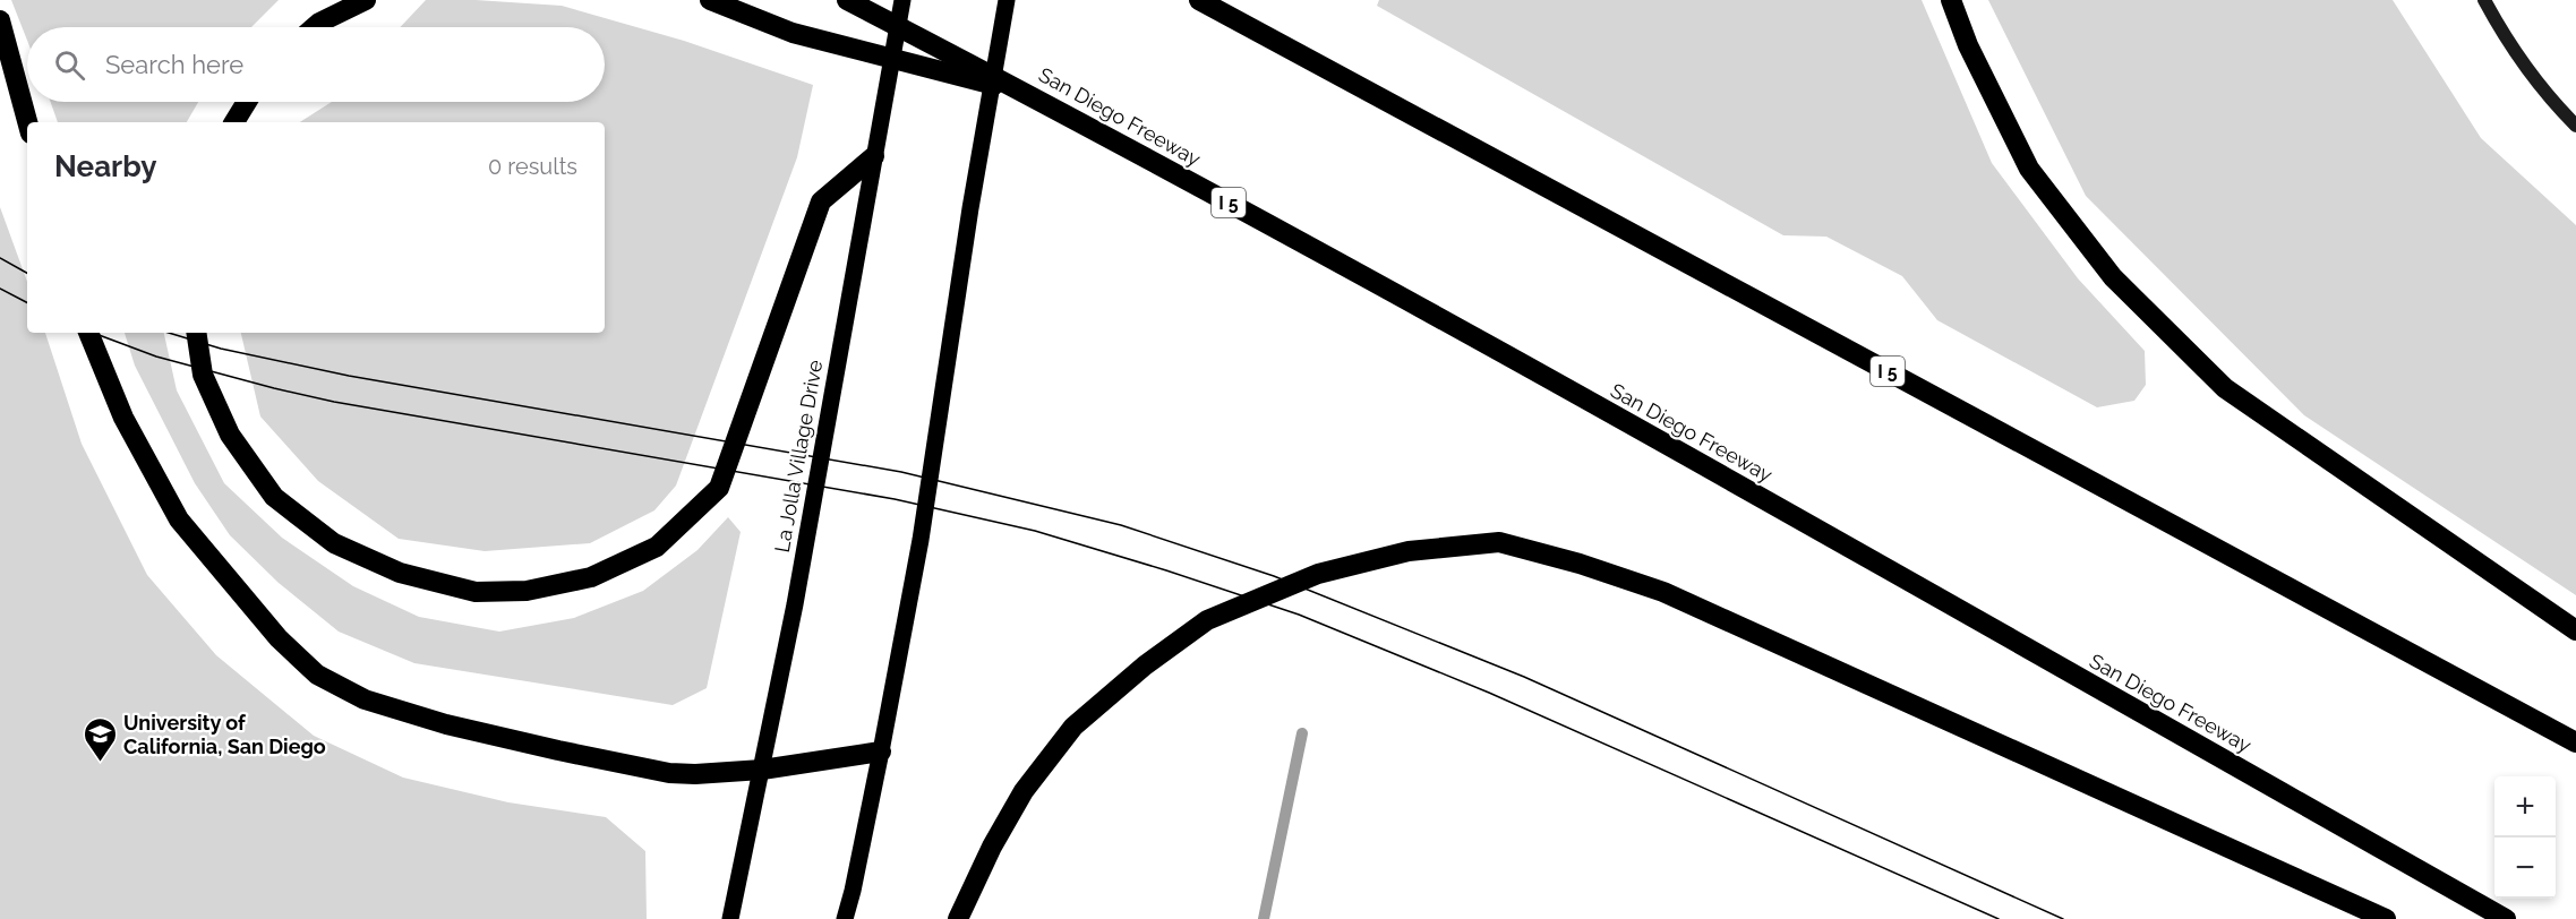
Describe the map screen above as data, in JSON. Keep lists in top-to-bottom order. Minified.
{"streets":{"highway":["San Diego Freeway","I 5"],"main road":["La Jolla Village Drive"]},"places":{"school or university":["University of California, San Diego"]},"page":{"search":"Search here","heading":["Nearby","0 results"],"map_buttons":["+","−"]}}
